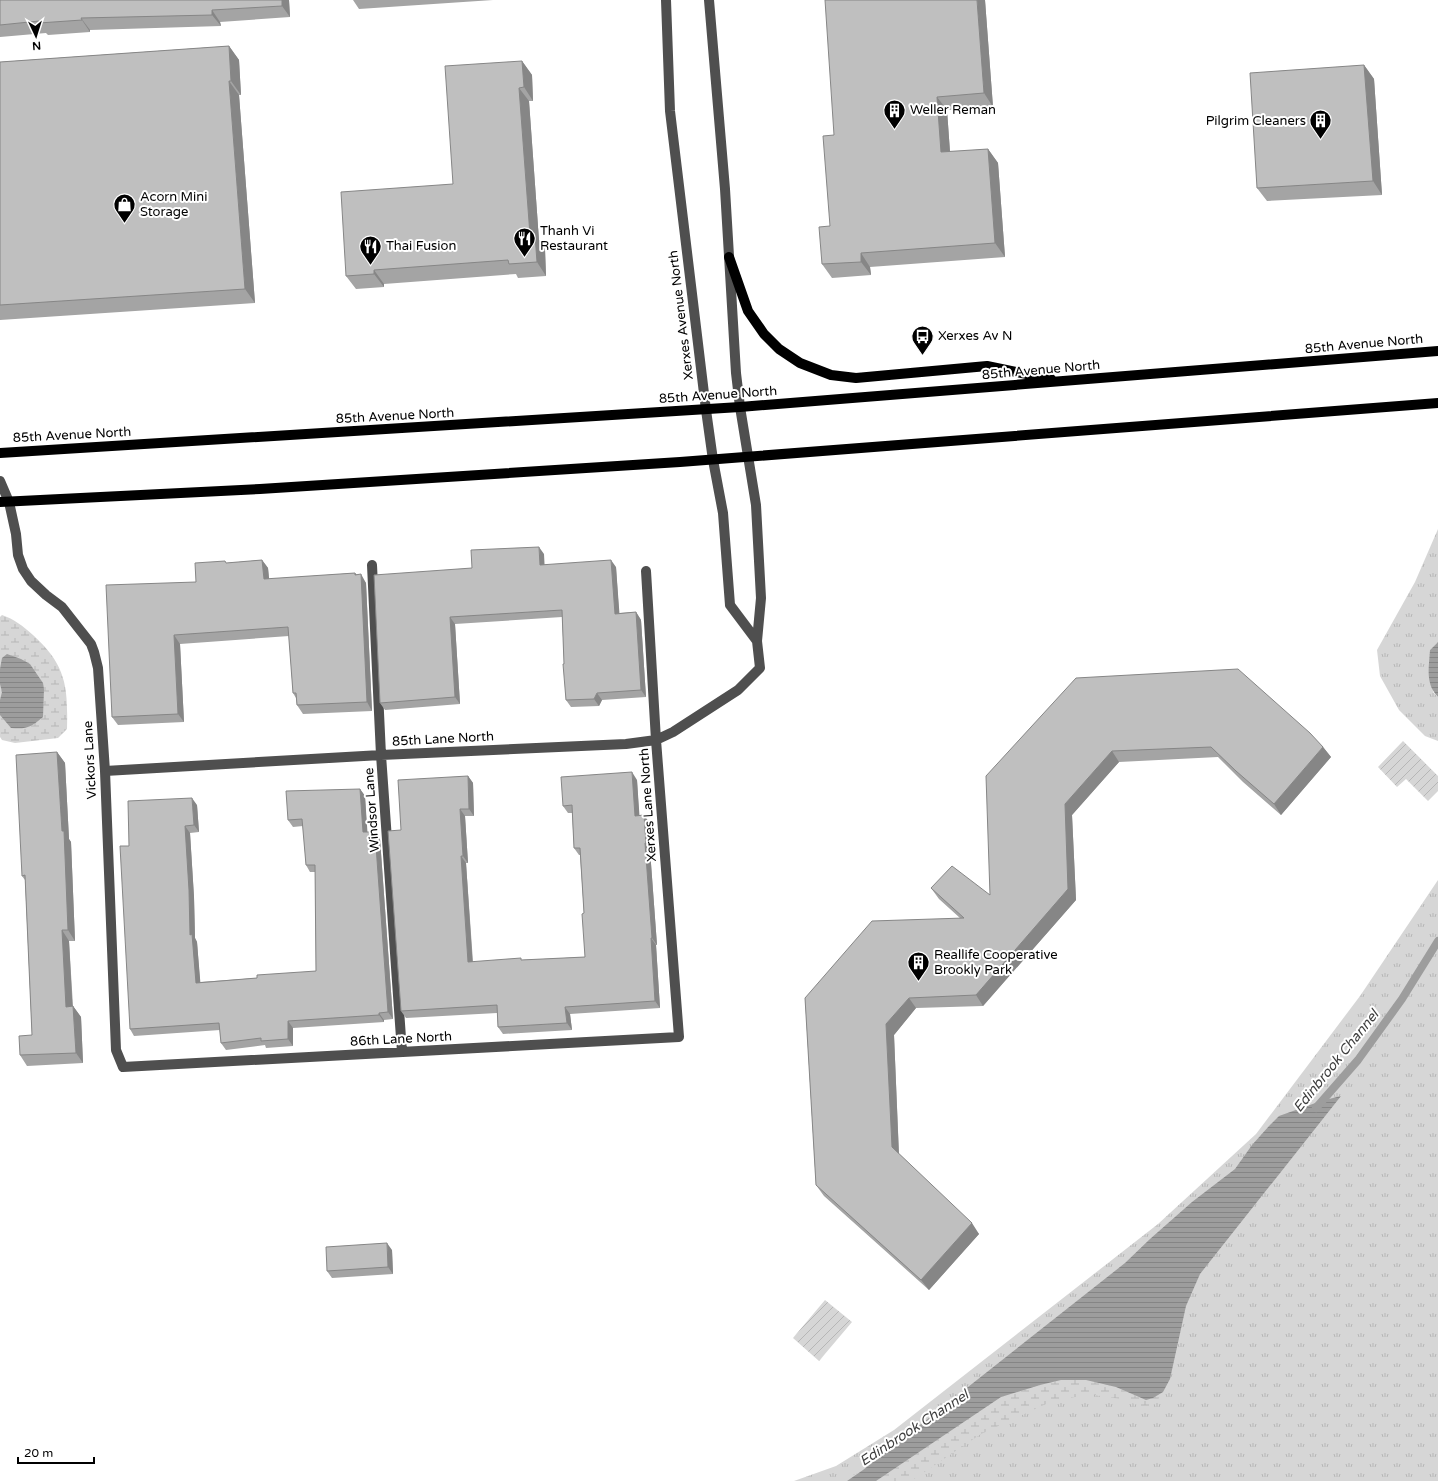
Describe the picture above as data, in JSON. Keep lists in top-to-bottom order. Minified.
{"streets":{"main road":["85th Avenue North"],"street":["Xerxes Avenue North","85th Lane North","Vickors Lane","Xerxes Lane North","Windsor Lane","86th Lane North"]},"crossings":[["Xerxes Avenue North","85th Avenue North"],["Xerxes Avenue North","85th Lane North"],["85th Lane North","Vickors Lane"],["85th Lane North","Xerxes Lane North"],["85th Lane North","Windsor Lane"],["Vickors Lane","86th Lane North"],["Xerxes Lane North","86th Lane North"],["Windsor Lane","86th Lane North"]],"water":["Edinbrook Channel"],"places":{"building":["Weller Reman","Pilgrim Cleaners","Reallife Cooperative Brookly Park"],"shop":["Acorn Mini Storage"],"restaurant":["Thanh Vi Restaurant","Thai Fusion"],"bus stop":["Xerxes Av N"]},"scale_bar":"20 m","north":"bottom"}
